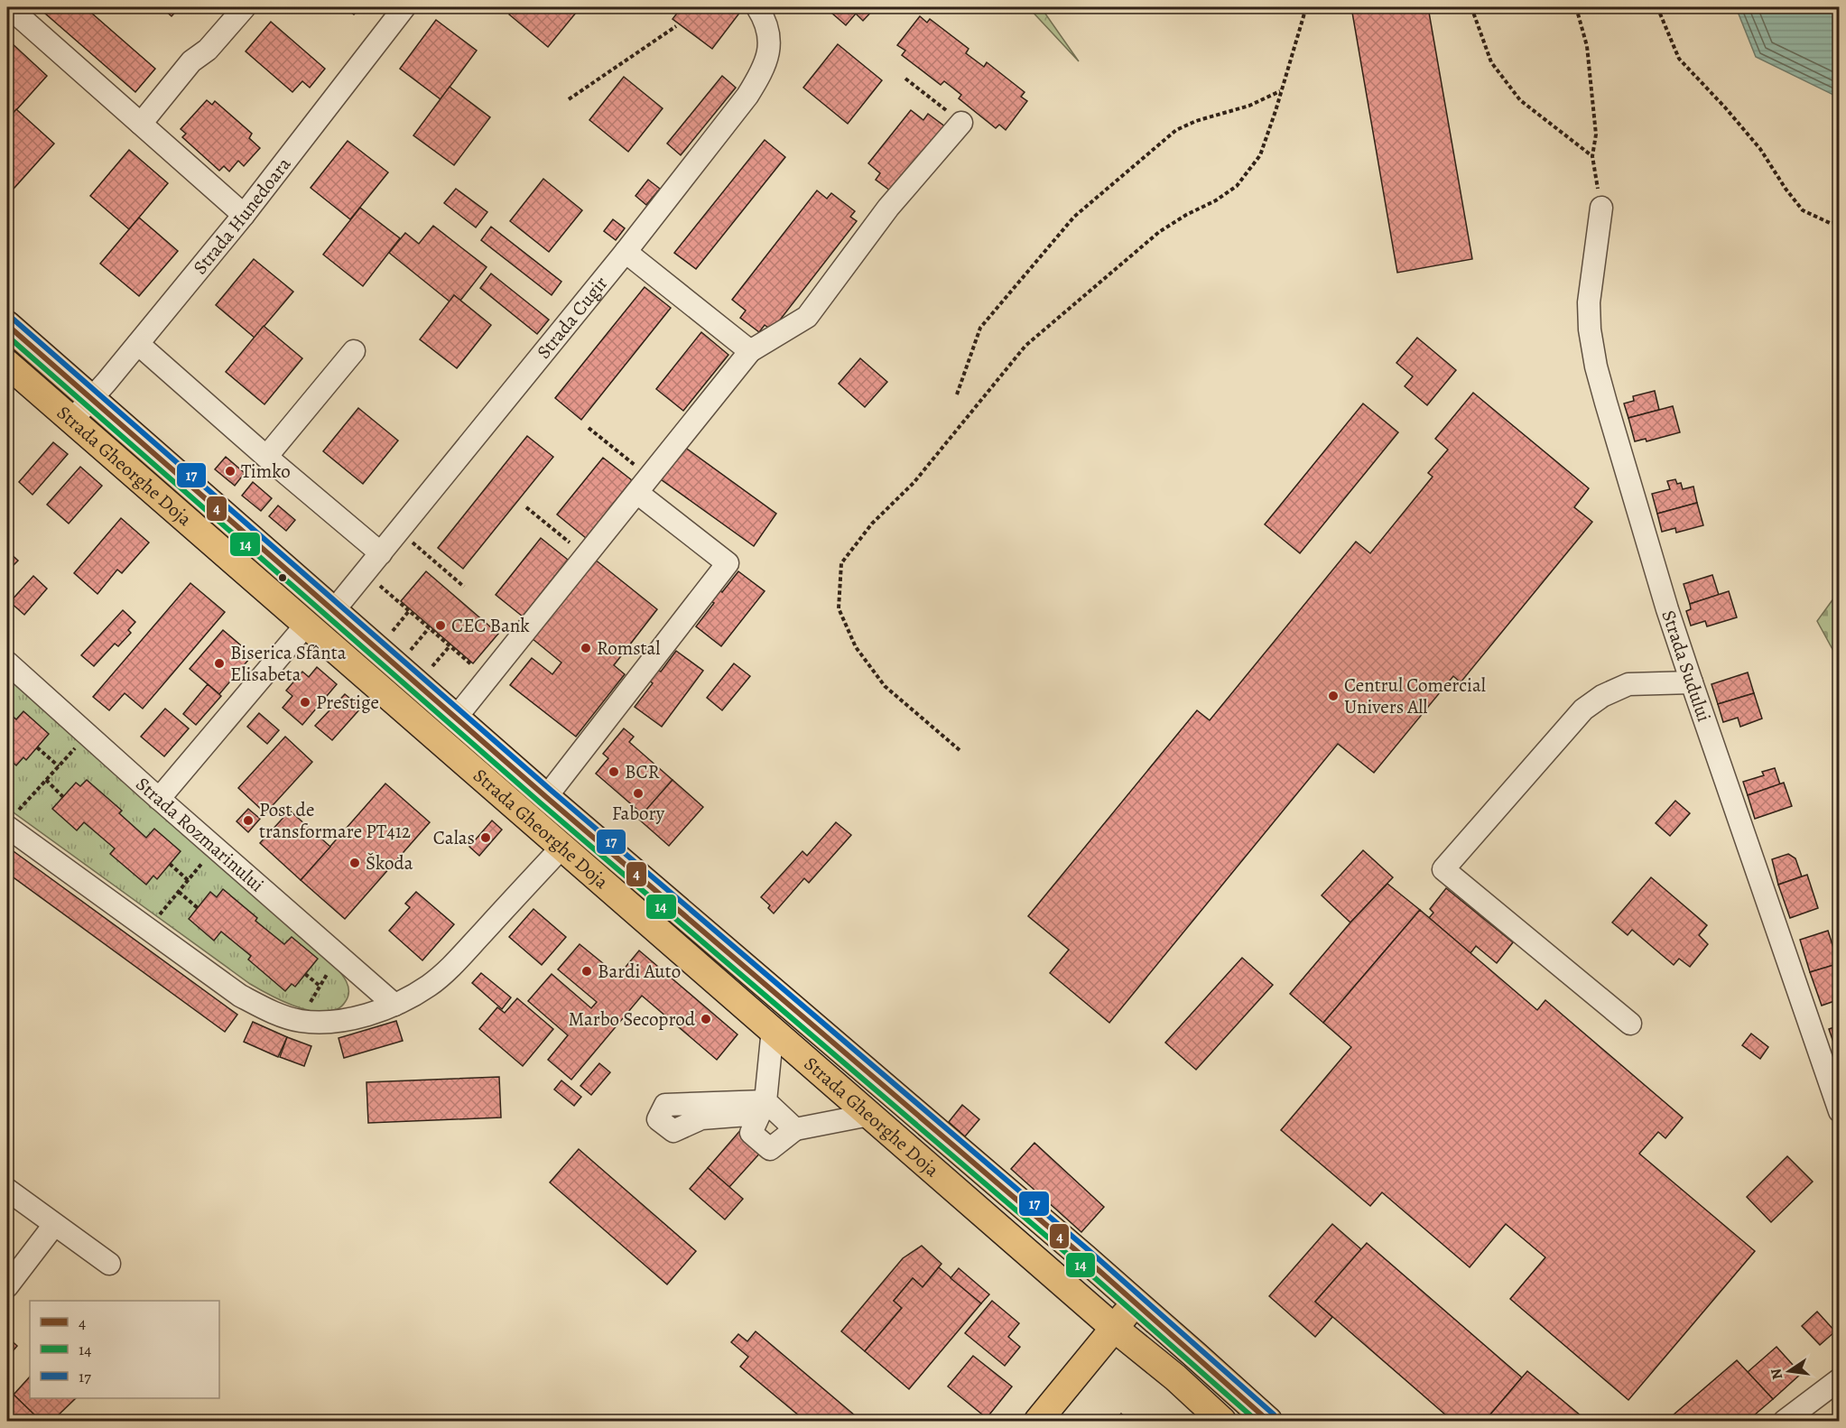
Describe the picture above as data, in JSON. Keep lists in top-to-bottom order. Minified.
{"streets":{"main road":["Strada Gheorghe Doja"],"street":["Strada Hunedoara","Strada Cugir","Strada Sudului","Strada Rozmarinului"]},"crossings":[["Strada Hunedoara","Strada Gheorghe Doja"],["Strada Cugir","Strada Gheorghe Doja"]],"places":["Timko","CEC Bank","Romstal","Biserica Sfânta Elisabeta","Centrul Comercial Univers All","Prestige","BCR","Fabory","Post de transformare PT412","Calas","Škoda","Bardi Auto","Marbo Secoprod"],"lines":["transit line 17","transit line 4","transit line 14"],"legend":["4","14","17"],"north":"left"}
